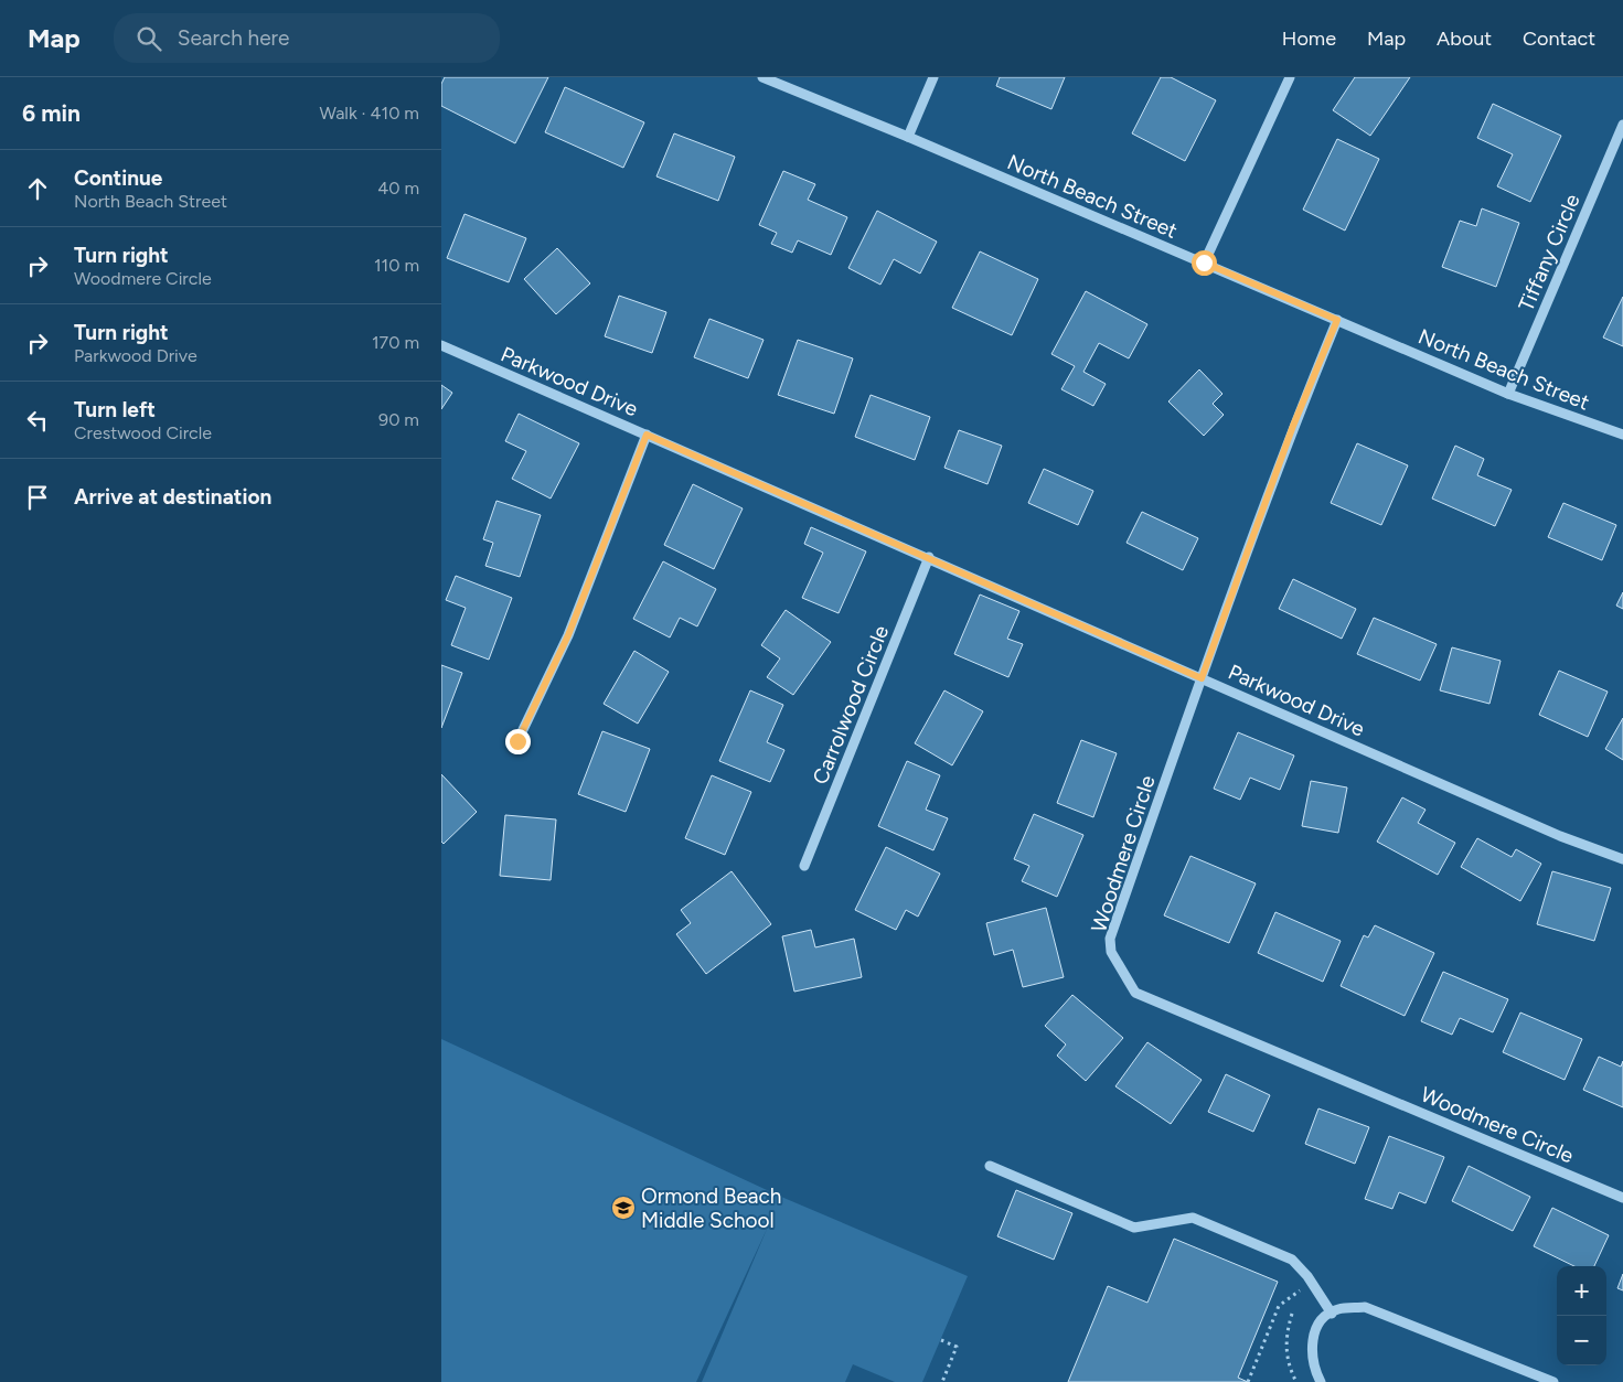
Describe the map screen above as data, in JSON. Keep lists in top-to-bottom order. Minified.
{"streets":{"street":["North Beach Street","Tiffany Circle","Parkwood Drive","Carrolwood Circle","Woodmere Circle"]},"crossings":[["North Beach Street","Tiffany Circle"],["North Beach Street","Woodmere Circle"],["Parkwood Drive","Carrolwood Circle"],["Parkwood Drive","Woodmere Circle"]],"places":{"school or university":["Ormond Beach Middle School"]},"page":{"header":"Map","search":"Search here","nav":["Home","Map","About","Contact"],"heading":["6 min","Walk · 410 m"],"list":[["Continue","North Beach Street","40 m"],["Turn right","Woodmere Circle","110 m"],["Turn right","Parkwood Drive","170 m"],["Turn left","Crestwood Circle","90 m"],"Arrive at destination"],"map_buttons":["+","−"]}}
